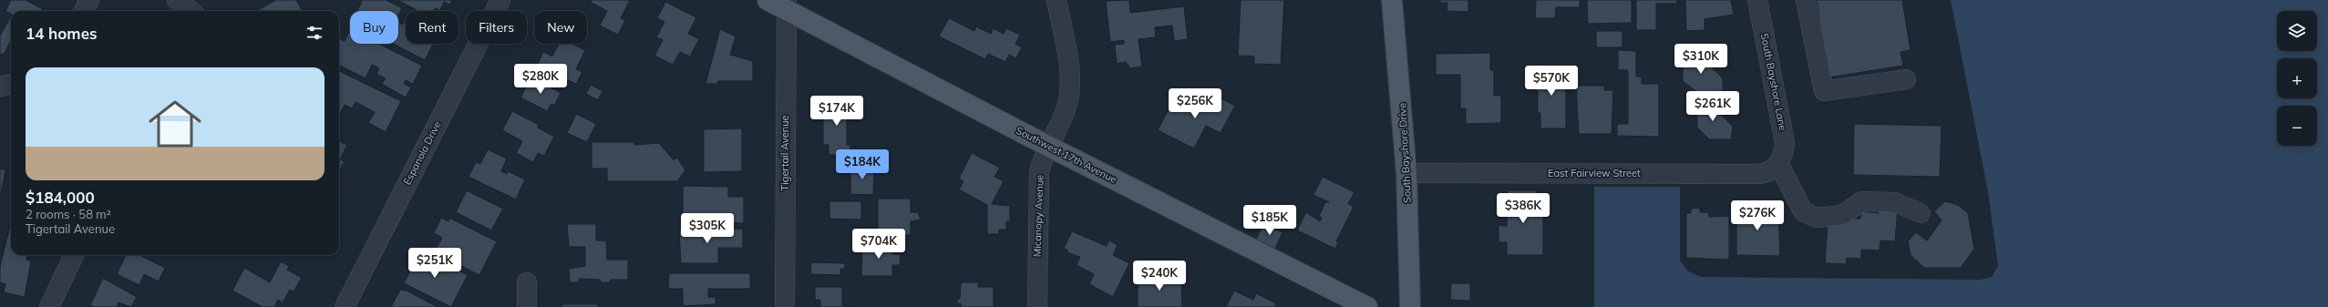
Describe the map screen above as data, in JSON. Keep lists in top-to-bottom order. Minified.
{"streets":{"main road":["South Bayshore Drive","Southwest 17th Avenue"],"street":["South Bayshore Lane","Espanola Drive","Tigertail Avenue","East Fairview Street","Micanopy Avenue"]},"crossings":[["South Bayshore Lane","East Fairview Street"],["Tigertail Avenue","Southwest 17th Avenue"],["South Bayshore Drive","East Fairview Street"],["Southwest 17th Avenue","Micanopy Avenue"]],"page":{"map_buttons":["+","−"],"chip":["Buy","Rent","Filters","New"],"heading":"14 homes","price":["$310K","$280K","$570K","$256K","$261K","$174K","$184K","$386K","$276K","$185K","$305K","$704K","$251K","$240K"],"list":[{"name":"$184,000","note":"2 rooms · 58 m² · Tigertail Avenue"}]}}
